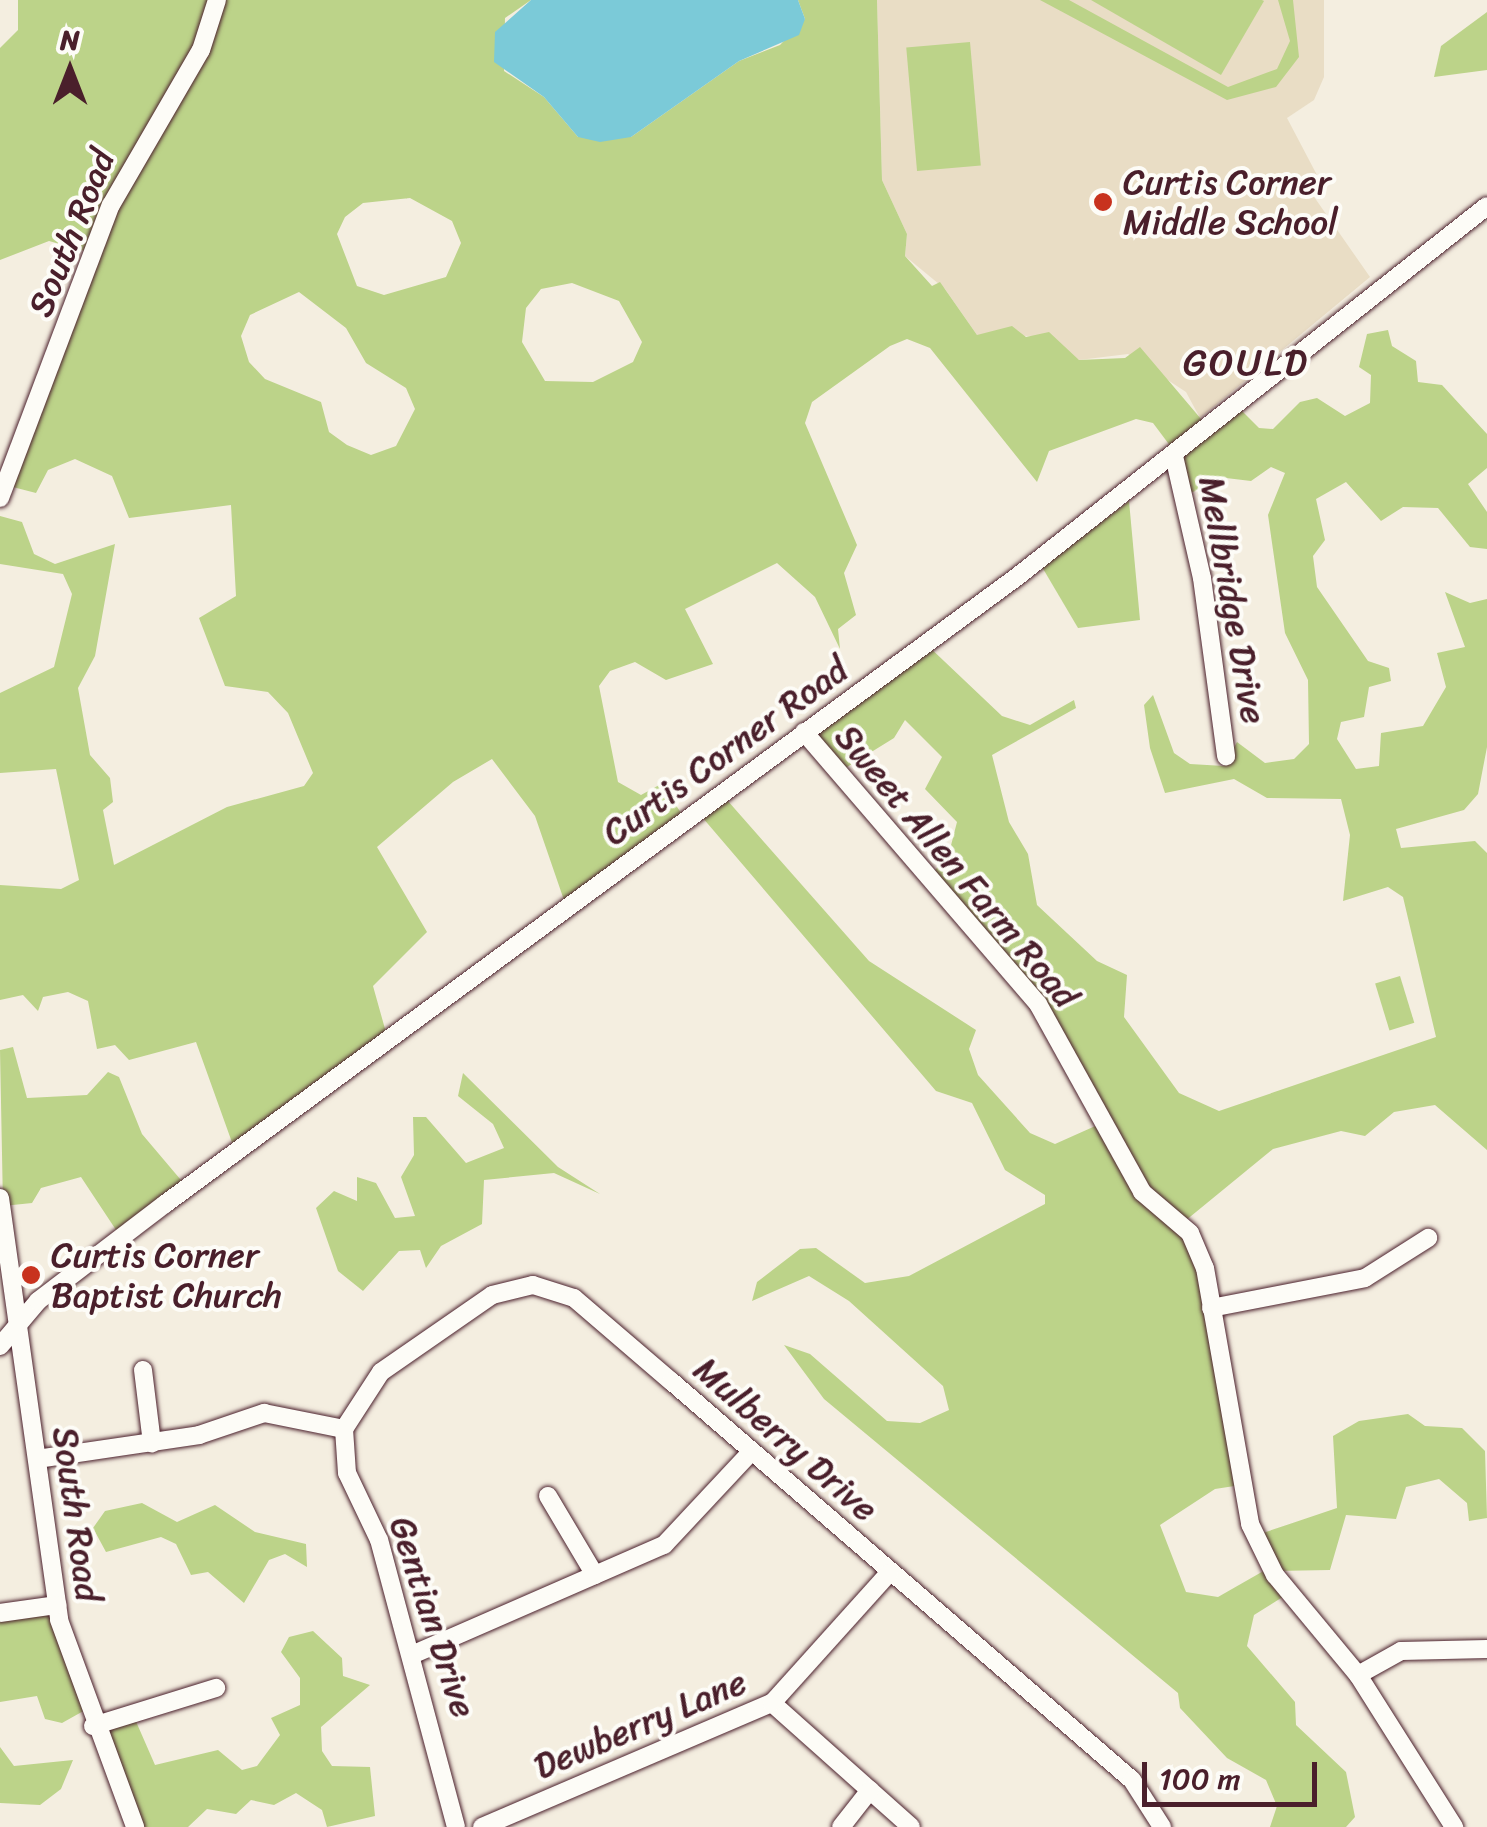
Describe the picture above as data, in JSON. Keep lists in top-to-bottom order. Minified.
{"streets":{"street":["South Road","Mellbridge Drive","Curtis Corner Road","Sweet Allen Farm Road","Mulberry Drive","Gentian Drive","Dewberry Lane"]},"crossings":[["South Road","Curtis Corner Road"],["Mellbridge Drive","Curtis Corner Road"],["Curtis Corner Road","Sweet Allen Farm Road"],["Mulberry Drive","Gentian Drive"],["Mulberry Drive","Dewberry Lane"]],"districts":["GOULD"],"places":["Curtis Corner Middle School","Curtis Corner Baptist Church"],"scale_bar":"100 m","north":"top"}
